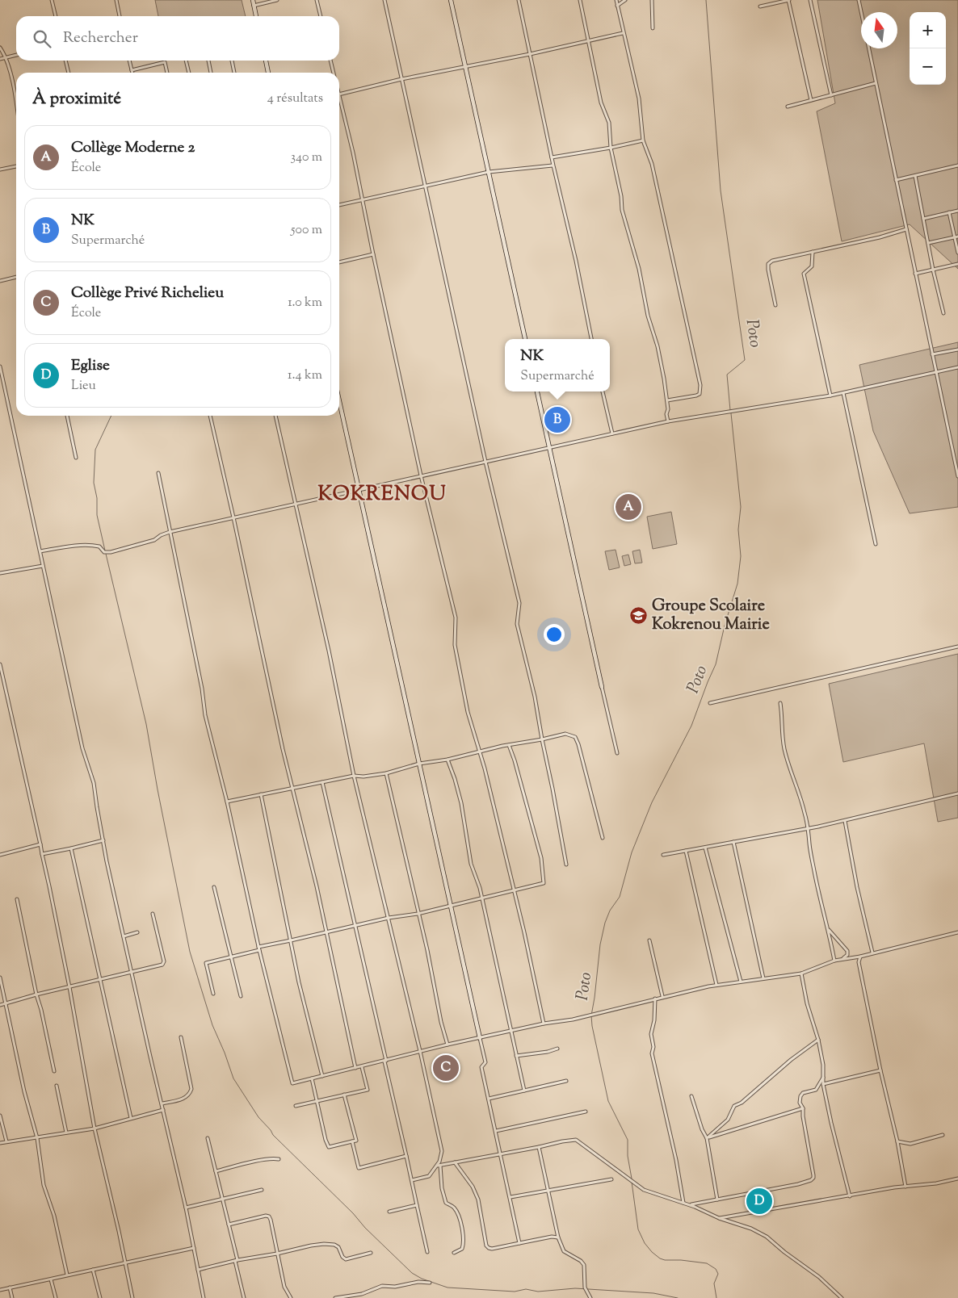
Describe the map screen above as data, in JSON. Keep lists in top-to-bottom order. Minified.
{"districts":["KOKRENOU"],"water":["Poto"],"places":{"school or university":["Groupe Scolaire Kokrenou Mairie"]},"north":"top","page":{"map_buttons":["+","−"],"search":"Rechercher","heading":["À proximité","4 résultats"],"list":[{"mark":"A","name":"Collège Moderne 2","note":"École","value":"340 m"},{"mark":"B","name":"NK","note":"Supermarché","value":"500 m"},{"mark":"C","name":"Collège Privé Richelieu","note":"École","value":"1.0 km"},{"mark":"D","name":"Eglise","note":"Lieu","value":"1.4 km"}],"popup":["NK","Supermarché"],"pins":["B","A","C","D"]}}
